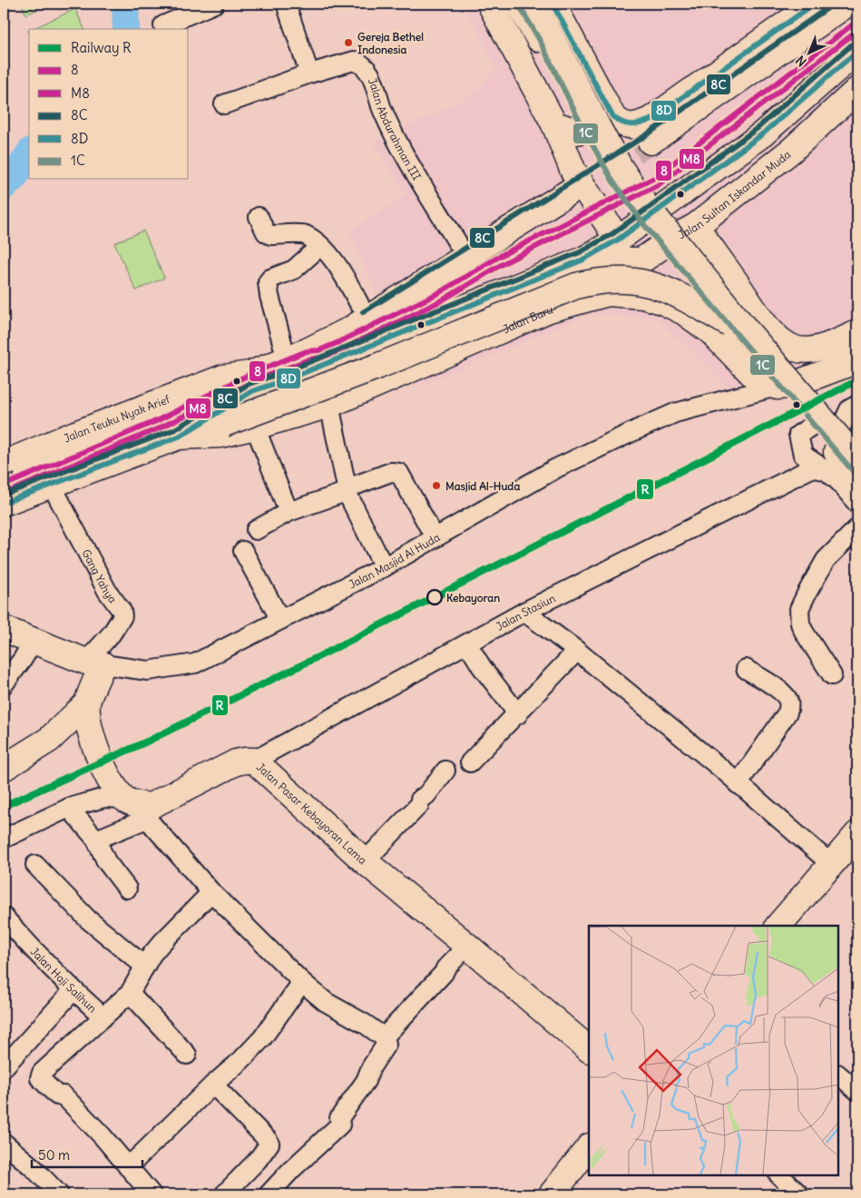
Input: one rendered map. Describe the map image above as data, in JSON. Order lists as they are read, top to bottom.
{
  "streets": {
    "main road": [
      "Jalan Sultan Iskandar Muda",
      "Jalan Baru",
      "Jalan Teuku Nyak Arief",
      "Jalan Masjid Al Huda",
      "Jalan Pasar Kebayoran Lama"
    ],
    "street": [
      "Jalan Abdurahman III",
      "Gang Yahya",
      "Jalan Stasiun",
      "Jalan Haji Salihun"
    ]
  },
  "crossings": [
    ["Jalan Sultan Iskandar Muda", "Jalan Baru"],
    ["Jalan Baru", "Jalan Teuku Nyak Arief"],
    ["Jalan Baru", "Jalan Masjid Al Huda"],
    ["Jalan Teuku Nyak Arief", "Gang Yahya"],
    ["Jalan Masjid Al Huda", "Gang Yahya"],
    ["Jalan Stasiun", "Jalan Pasar Kebayoran Lama"]
  ],
  "places": ["Gereja Bethel Indonesia", "Masjid Al-Huda", "Kebayoran"],
  "lines": [
    "transit line 8C",
    "transit line 8D",
    "transit line 1C",
    "transit line 8",
    "transit line M8",
    "rail line R"
  ],
  "legend": [
    "Railway R",
    "8",
    "M8",
    "8C",
    "8D",
    "1C"
  ],
  "scale_bar": "50 m",
  "north": "bottom left"
}
